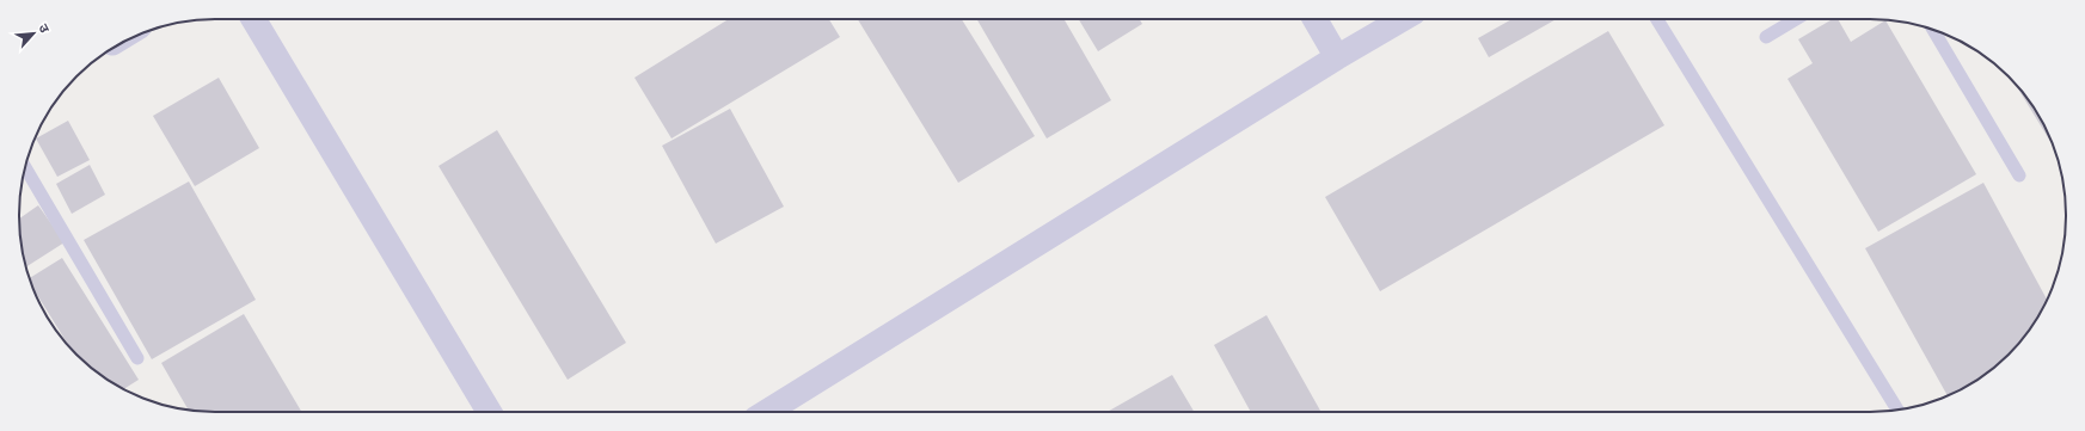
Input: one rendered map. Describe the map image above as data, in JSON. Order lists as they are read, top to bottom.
{
  "north": "top right"
}
